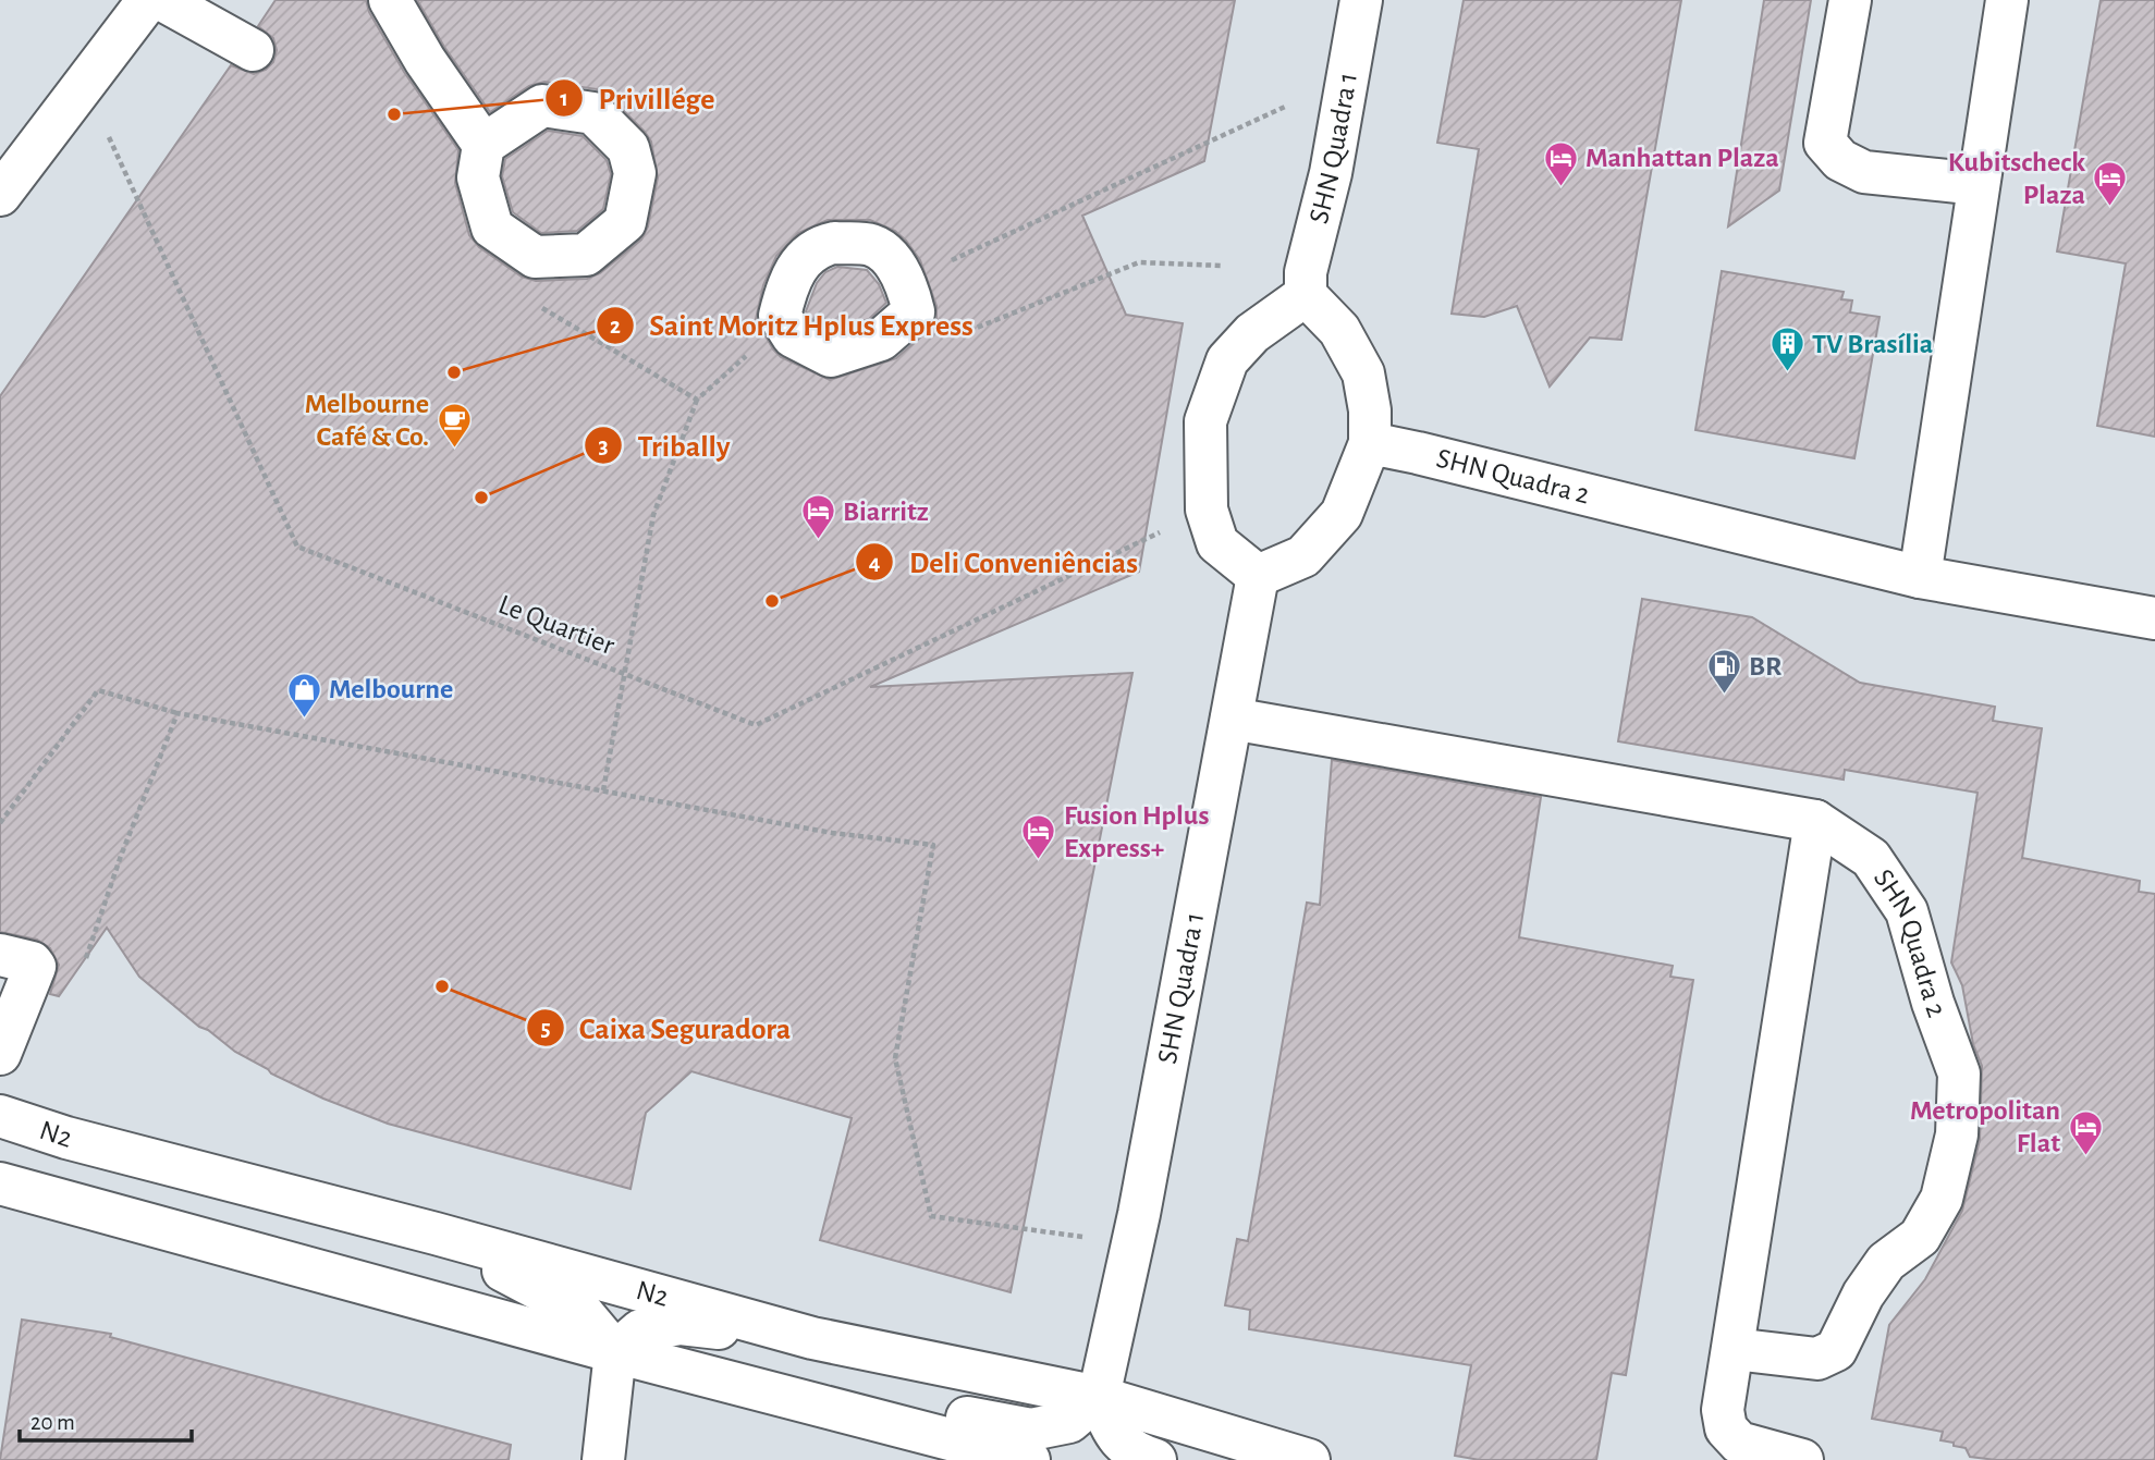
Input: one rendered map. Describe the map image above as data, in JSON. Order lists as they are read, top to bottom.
{
  "streets": {
    "street": ["SHN Quadra 1", "SHN Quadra 2", "N2"],
    "path": ["Le Quartier"]
  },
  "crossings": [
    ["SHN Quadra 1", "SHN Quadra 2"],
    ["SHN Quadra 1", "Le Quartier"],
    ["SHN Quadra 1", "N2"],
    ["SHN Quadra 2", "Le Quartier"]
  ],
  "places": {
    "other": [
      "Privillége",
      "Saint Moritz Hplus Express",
      "Tribally",
      "Deli Conveniências",
      "Caixa Seguradora"
    ],
    "hotel": [
      "Manhattan Plaza",
      "Kubitscheck Plaza",
      "Biarritz",
      "Fusion Hplus Express+",
      "Metropolitan Flat"
    ],
    "building": ["TV Brasília"],
    "cafe": ["Melbourne Café & Co."],
    "fuel station": ["BR"],
    "shop": ["Melbourne"]
  },
  "scale_bar": "20 m"
}
